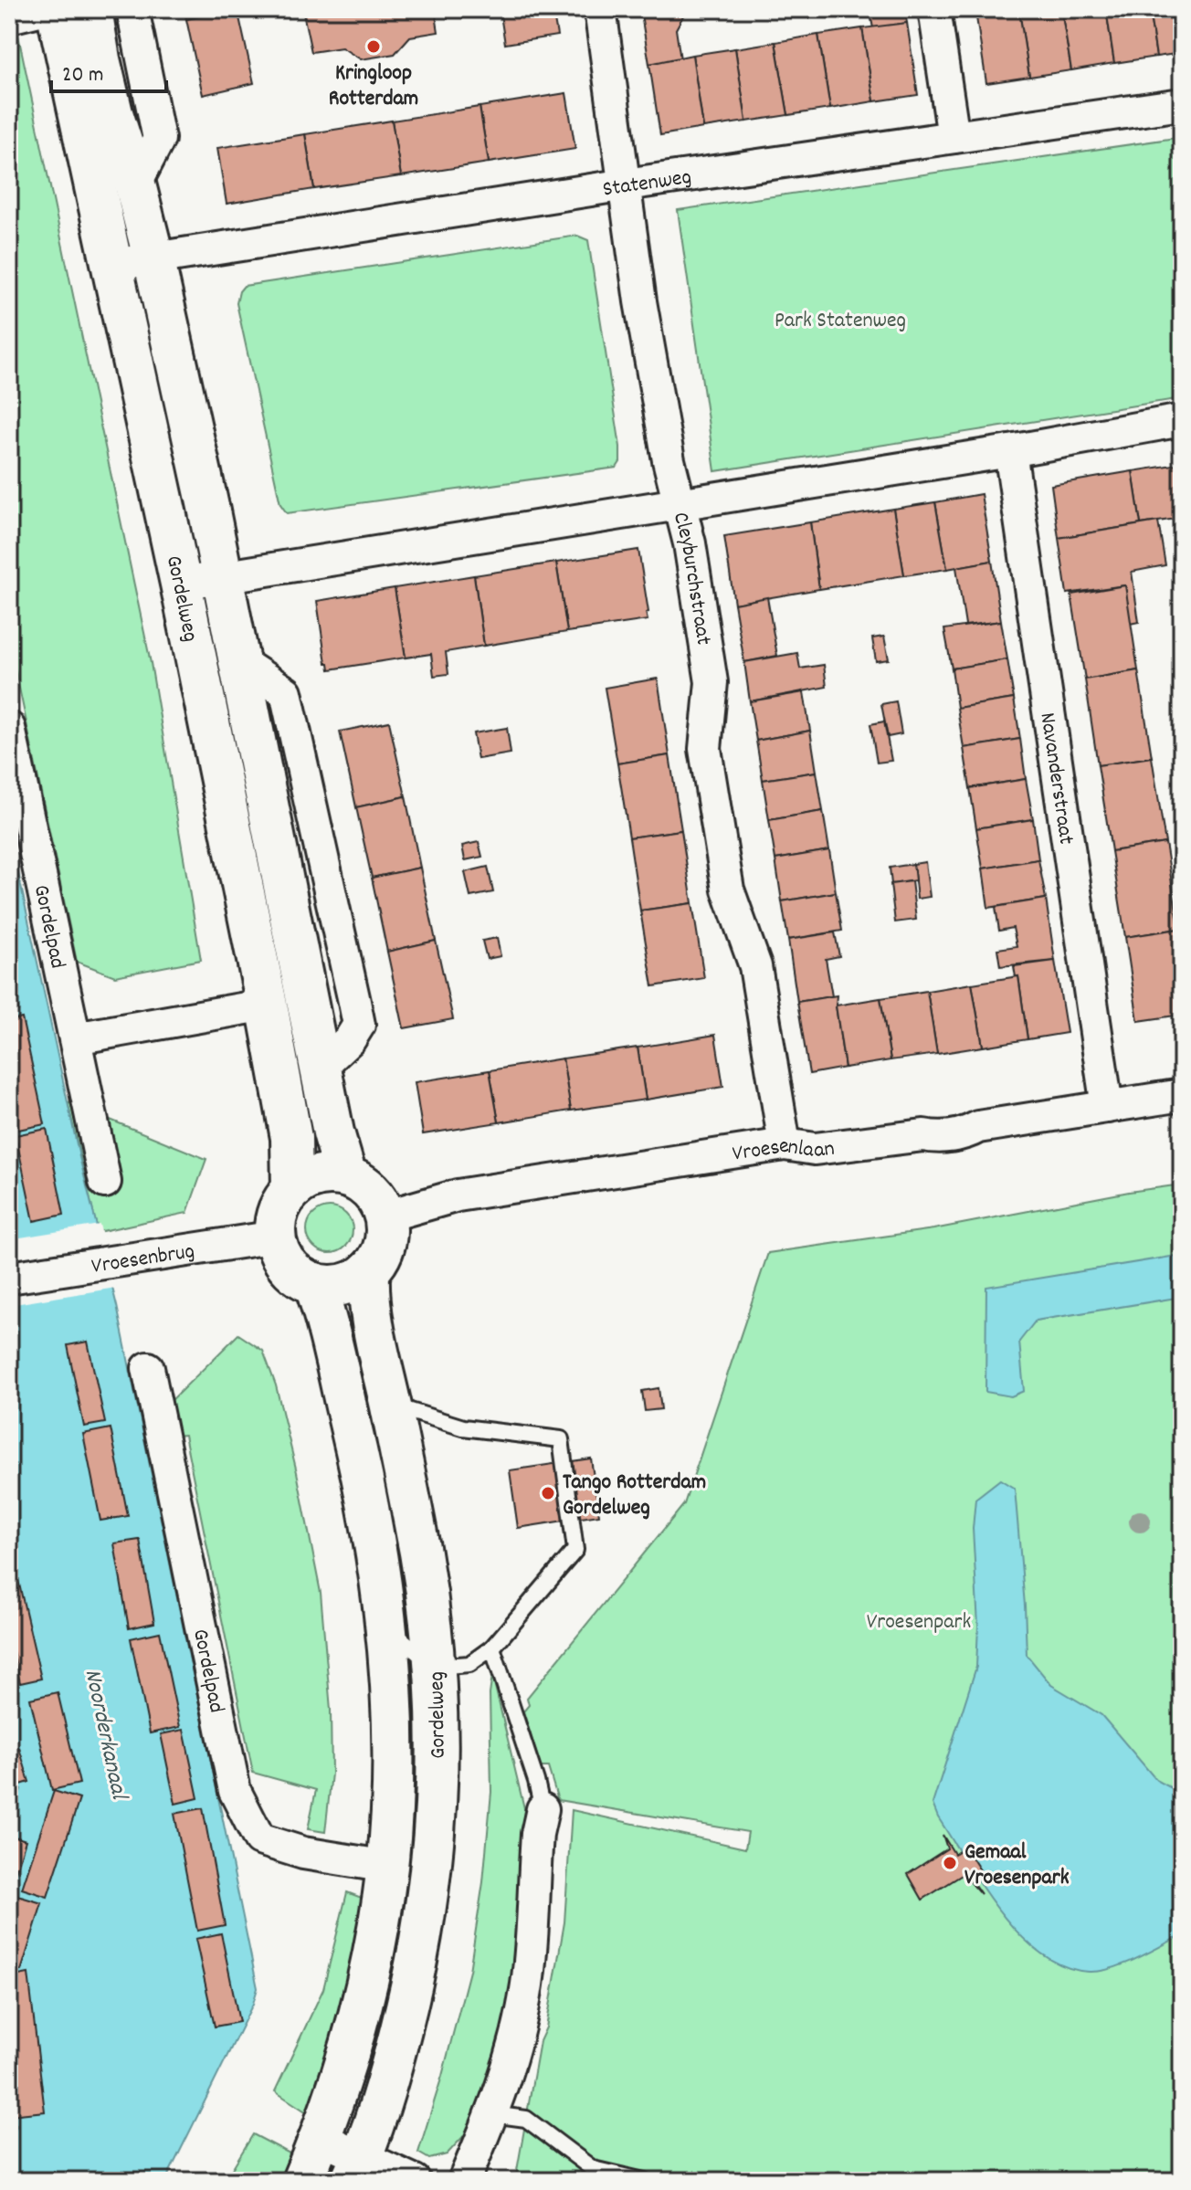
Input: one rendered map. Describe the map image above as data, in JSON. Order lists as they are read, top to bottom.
{
  "streets": {
    "main road": ["Gordelweg"],
    "street": [
      "Statenweg",
      "Cleyburchstraat",
      "Navanderstraat",
      "Gordelpad",
      "Vroesenlaan",
      "Vroesenbrug"
    ]
  },
  "crossings": [
    ["Statenweg", "Cleyburchstraat"],
    ["Statenweg", "Gordelweg"],
    ["Cleyburchstraat", "Vroesenlaan"],
    ["Gordelweg", "Gordelpad"],
    ["Gordelweg", "Vroesenlaan"],
    ["Gordelweg", "Vroesenbrug"],
    ["Navanderstraat", "Vroesenlaan"],
    ["Vroesenlaan", "Vroesenbrug"]
  ],
  "water": ["Noorderkanaal"],
  "parks": ["Park Statenweg", "Vroesenpark"],
  "places": ["Kringloop Rotterdam", "Tango Rotterdam Gordelweg", "Gemaal Vroesenpark"],
  "scale_bar": "20 m"
}
